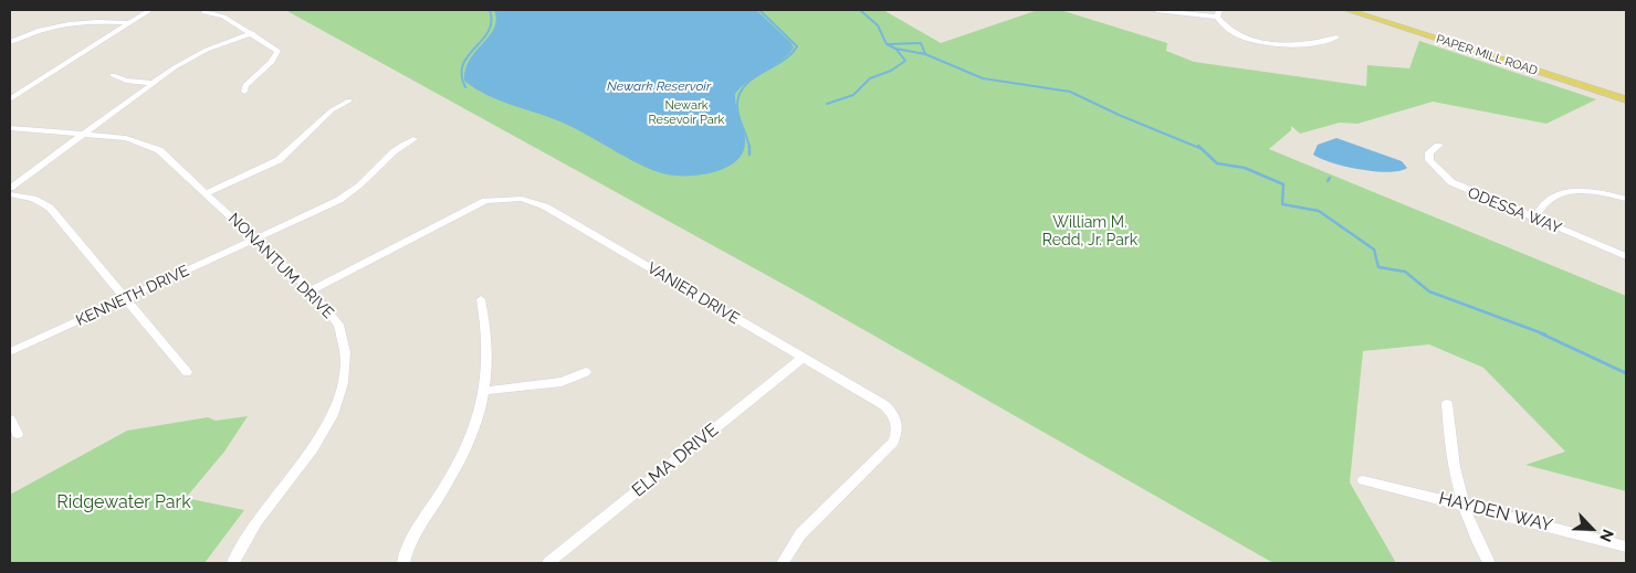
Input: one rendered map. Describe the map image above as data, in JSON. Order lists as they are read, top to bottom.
{
  "streets": {
    "main road": ["PAPER MILL ROAD"],
    "street": [
      "ODESSA WAY",
      "NONANTUM DRIVE",
      "VANIER DRIVE",
      "KENNETH DRIVE",
      "ELMA DRIVE",
      "HAYDEN WAY"
    ]
  },
  "crossings": [
    ["NONANTUM DRIVE", "VANIER DRIVE"],
    ["NONANTUM DRIVE", "KENNETH DRIVE"],
    ["VANIER DRIVE", "ELMA DRIVE"]
  ],
  "water": ["Newark Reservoir"],
  "parks": ["Newark Resevoir Park", "William M. Redd, Jr. Park", "Ridgewater Park"],
  "north": "bottom right"
}
